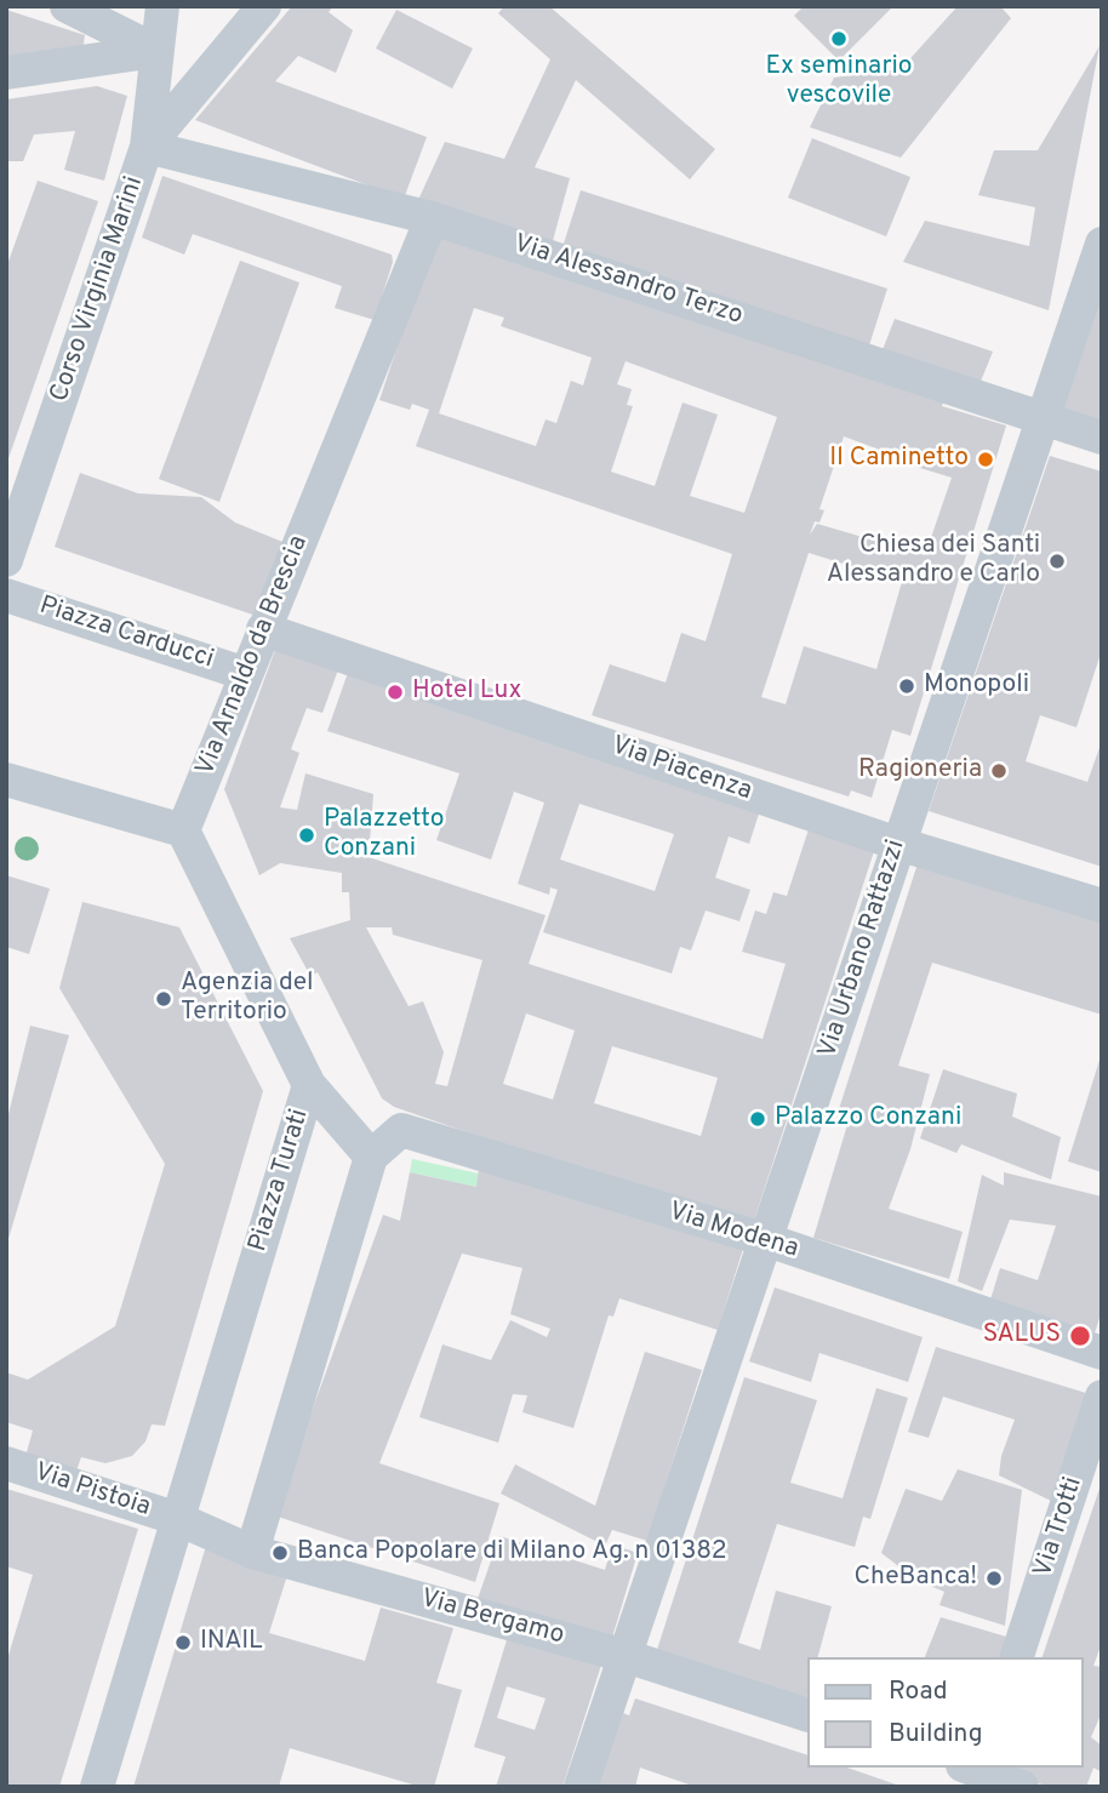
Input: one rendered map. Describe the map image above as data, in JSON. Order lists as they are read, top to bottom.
{
  "streets": {
    "street": [
      "Via Alessandro Terzo",
      "Corso Virginia Marini",
      "Piazza Carducci",
      "Via Arnaldo da Brescia",
      "Via Piacenza",
      "Via Urbano Rattazzi",
      "Piazza Turati",
      "Via Modena",
      "Via Pistoia",
      "Via Trotti",
      "Via Bergamo"
    ]
  },
  "crossings": [
    ["Via Alessandro Terzo", "Corso Virginia Marini"],
    ["Via Alessandro Terzo", "Via Arnaldo da Brescia"],
    ["Via Alessandro Terzo", "Via Urbano Rattazzi"],
    ["Piazza Carducci", "Via Arnaldo da Brescia"],
    ["Via Arnaldo da Brescia", "Via Piacenza"],
    ["Via Piacenza", "Via Urbano Rattazzi"],
    ["Via Urbano Rattazzi", "Via Modena"],
    ["Via Urbano Rattazzi", "Via Bergamo"],
    ["Piazza Turati", "Via Modena"],
    ["Piazza Turati", "Via Pistoia"],
    ["Piazza Turati", "Via Bergamo"],
    ["Via Pistoia", "Via Bergamo"]
  ],
  "places": [
    "Ex seminario vescovile",
    "Il Caminetto",
    "Chiesa dei Santi Alessandro e Carlo",
    "Monopoli",
    "Hotel Lux",
    "Ragioneria",
    "Palazzetto Conzani",
    "Agenzia del Territorio",
    "Palazzo Conzani",
    "SALUS",
    "Banca Popolare di Milano Ag. n 01382",
    "CheBanca!",
    "INAIL"
  ],
  "legend": ["Road", "Building"]
}
